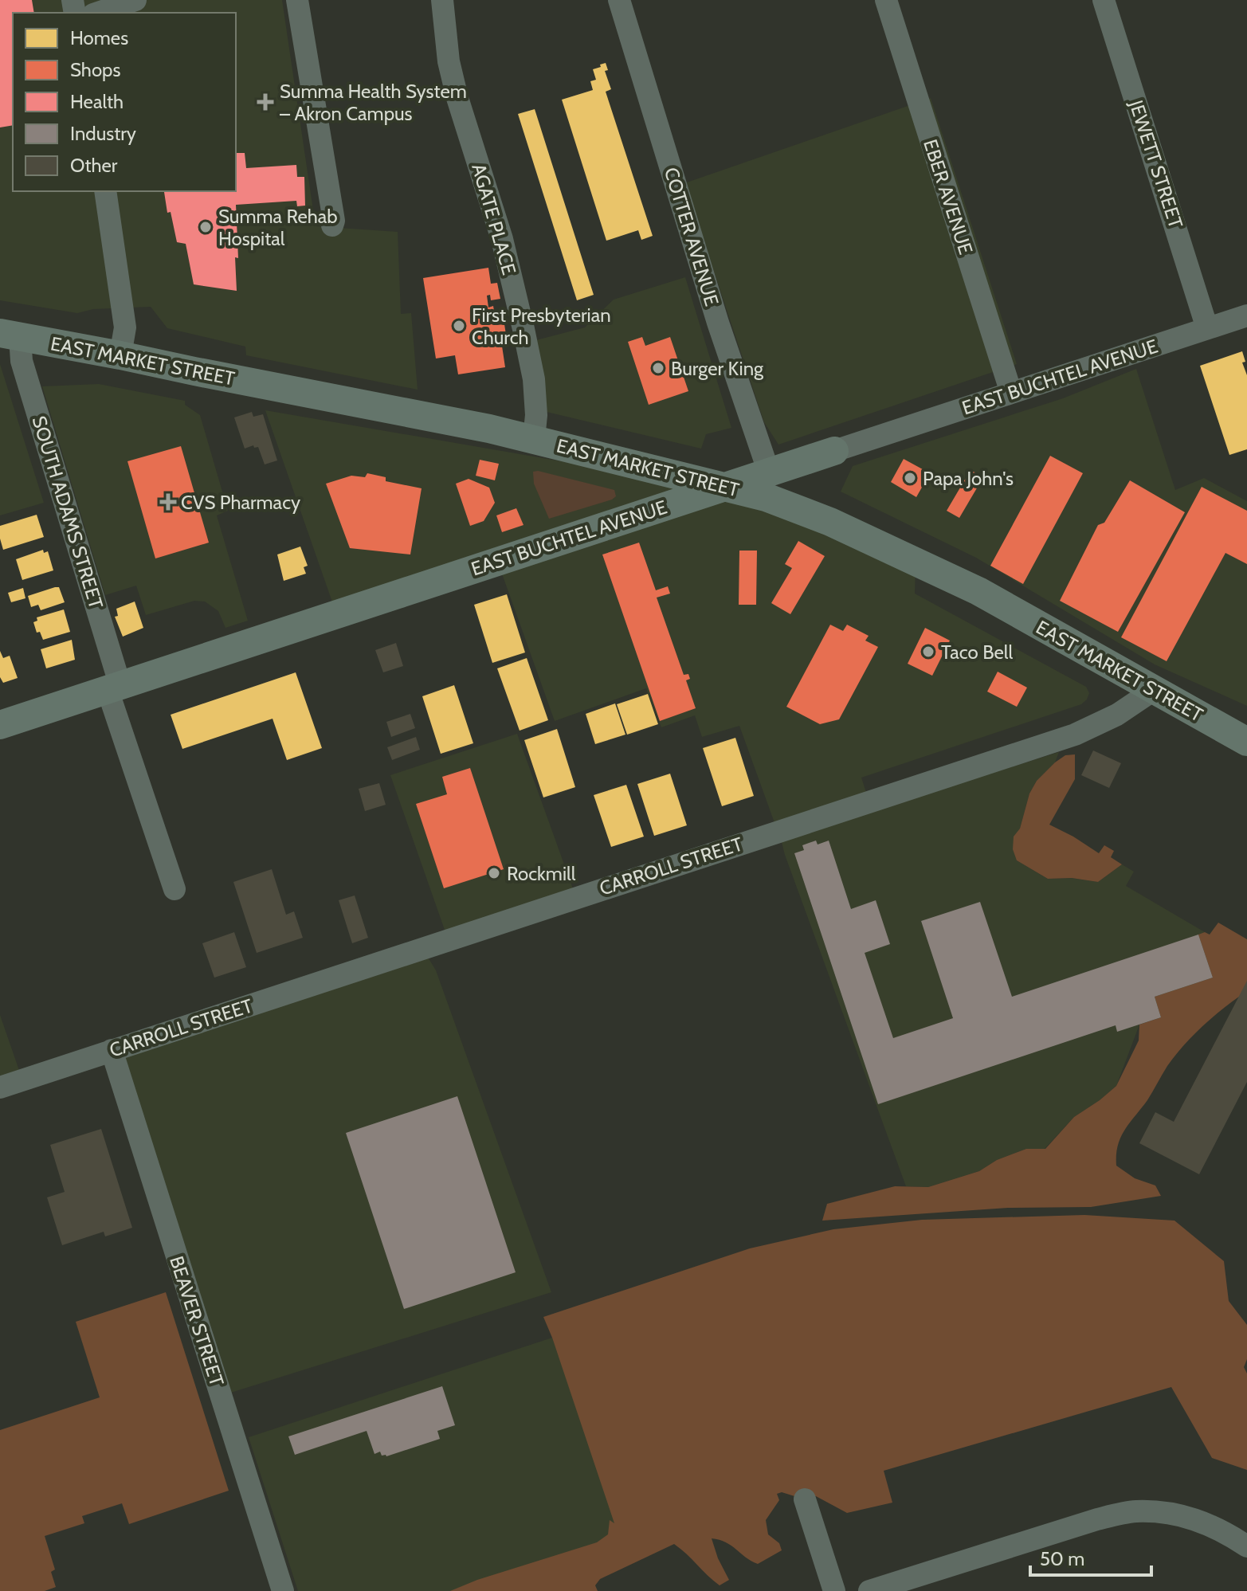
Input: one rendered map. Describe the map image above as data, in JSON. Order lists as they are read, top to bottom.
{
  "streets": {
    "main road": ["EAST MARKET STREET", "EAST BUCHTEL AVENUE"],
    "street": [
      "JEWETT STREET",
      "EBER AVENUE",
      "AGATE PLACE",
      "COTTER AVENUE",
      "SOUTH ADAMS STREET",
      "CARROLL STREET",
      "BEAVER STREET"
    ]
  },
  "crossings": [
    ["JEWETT STREET", "EAST BUCHTEL AVENUE"],
    ["EBER AVENUE", "EAST BUCHTEL AVENUE"],
    ["AGATE PLACE", "EAST MARKET STREET"],
    ["COTTER AVENUE", "EAST BUCHTEL AVENUE"],
    ["EAST MARKET STREET", "EAST BUCHTEL AVENUE"],
    ["EAST MARKET STREET", "SOUTH ADAMS STREET"],
    ["EAST MARKET STREET", "CARROLL STREET"],
    ["EAST BUCHTEL AVENUE", "SOUTH ADAMS STREET"],
    ["CARROLL STREET", "BEAVER STREET"]
  ],
  "places": {
    "health": ["Summa Health System – Akron Campus", "CVS Pharmacy"],
    "other": [
      "Summa Rehab Hospital",
      "First Presbyterian Church",
      "Burger King",
      "Papa John's",
      "Taco Bell",
      "Rockmill"
    ]
  },
  "legend": [
    "Homes",
    "Shops",
    "Health",
    "Industry",
    "Other"
  ],
  "scale_bar": "50 m"
}
